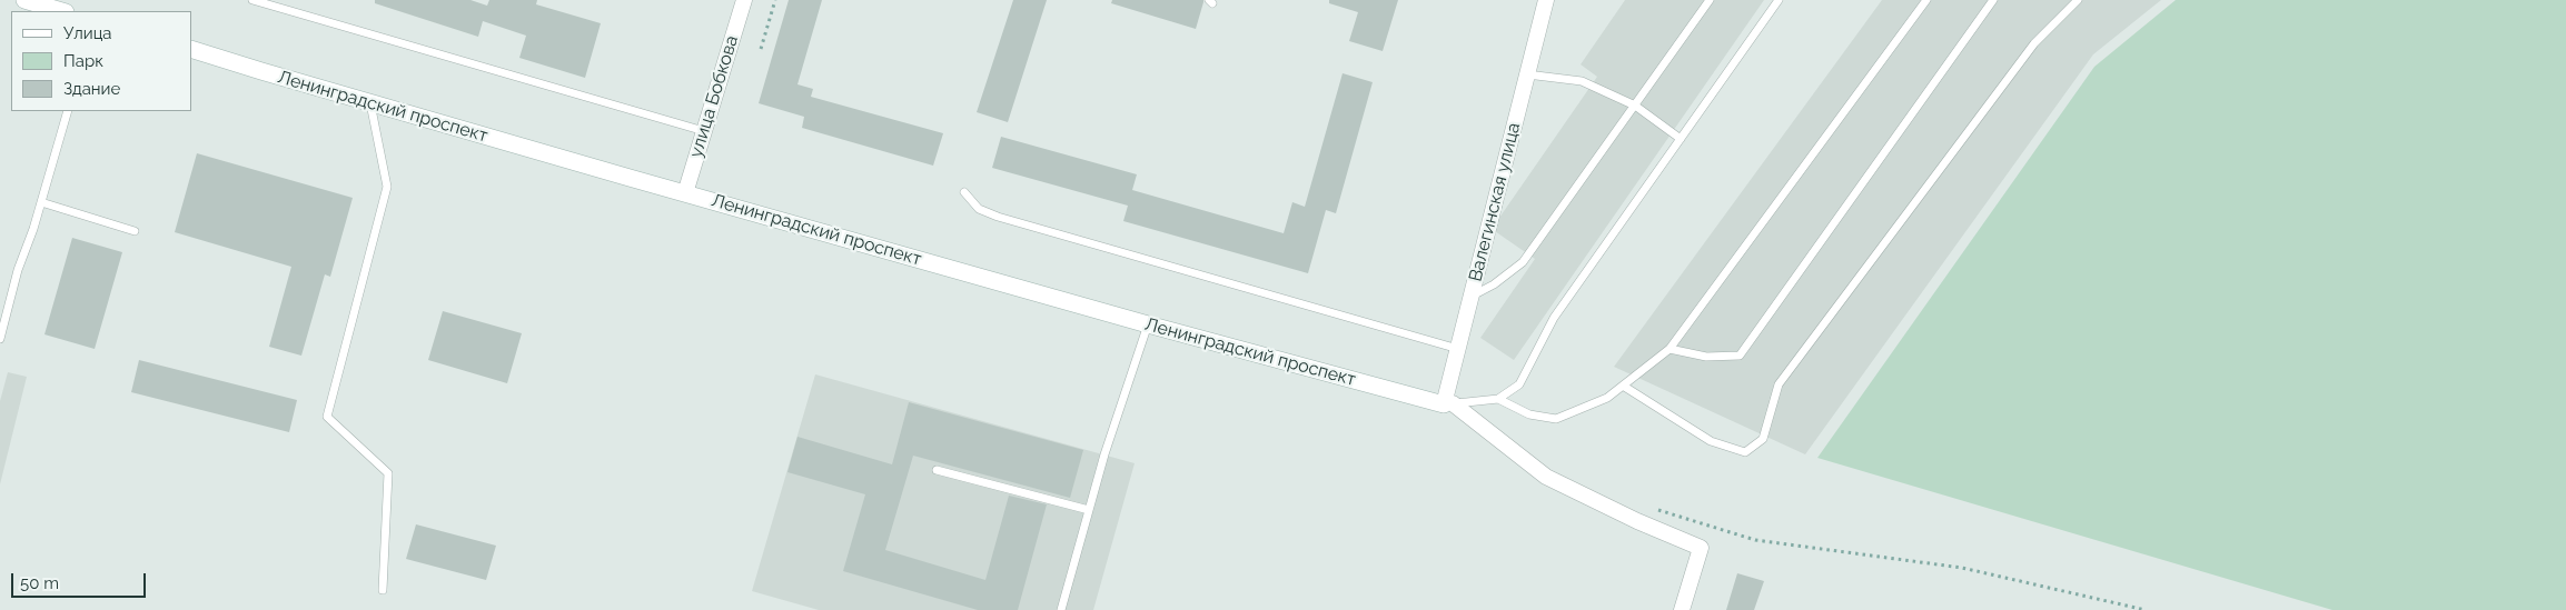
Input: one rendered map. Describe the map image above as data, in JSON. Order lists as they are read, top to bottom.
{
  "streets": {
    "street": ["улица Бобкова", "Ленинградский проспект", "Валегинская улица"]
  },
  "crossings": [
    ["улица Бобкова", "Ленинградский проспект"],
    ["Ленинградский проспект", "Валегинская улица"]
  ],
  "legend": ["Улица", "Парк", "Здание"],
  "scale_bar": "50 m"
}
